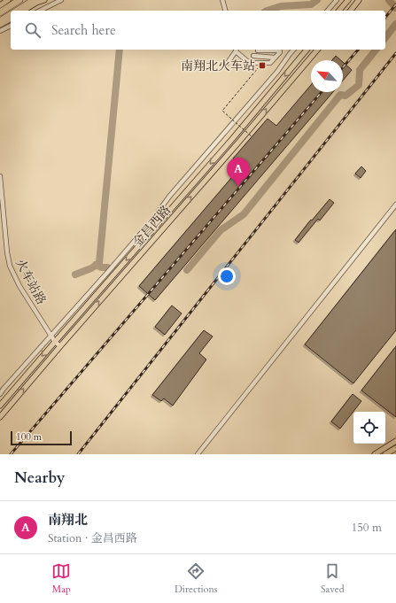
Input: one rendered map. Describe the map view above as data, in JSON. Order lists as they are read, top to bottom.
{
  "streets": {
    "main road": ["金昌西路"],
    "street": ["火车站路"]
  },
  "crossings": [
    ["金昌西路", "火车站路"]
  ],
  "places": {
    "transit": ["南翔北火车站"]
  },
  "scale_bar": "100 m",
  "north": "top left",
  "page": {
    "search": "Search here",
    "pins": "A",
    "scale": "100 m",
    "heading": "Nearby",
    "list": [
      {
        "mark": "A",
        "name": "南翔北",
        "note": "Station · 金昌西路",
        "value": "150 m"
      }
    ],
    "nav": ["Map", "Directions", "Saved"]
  }
}
